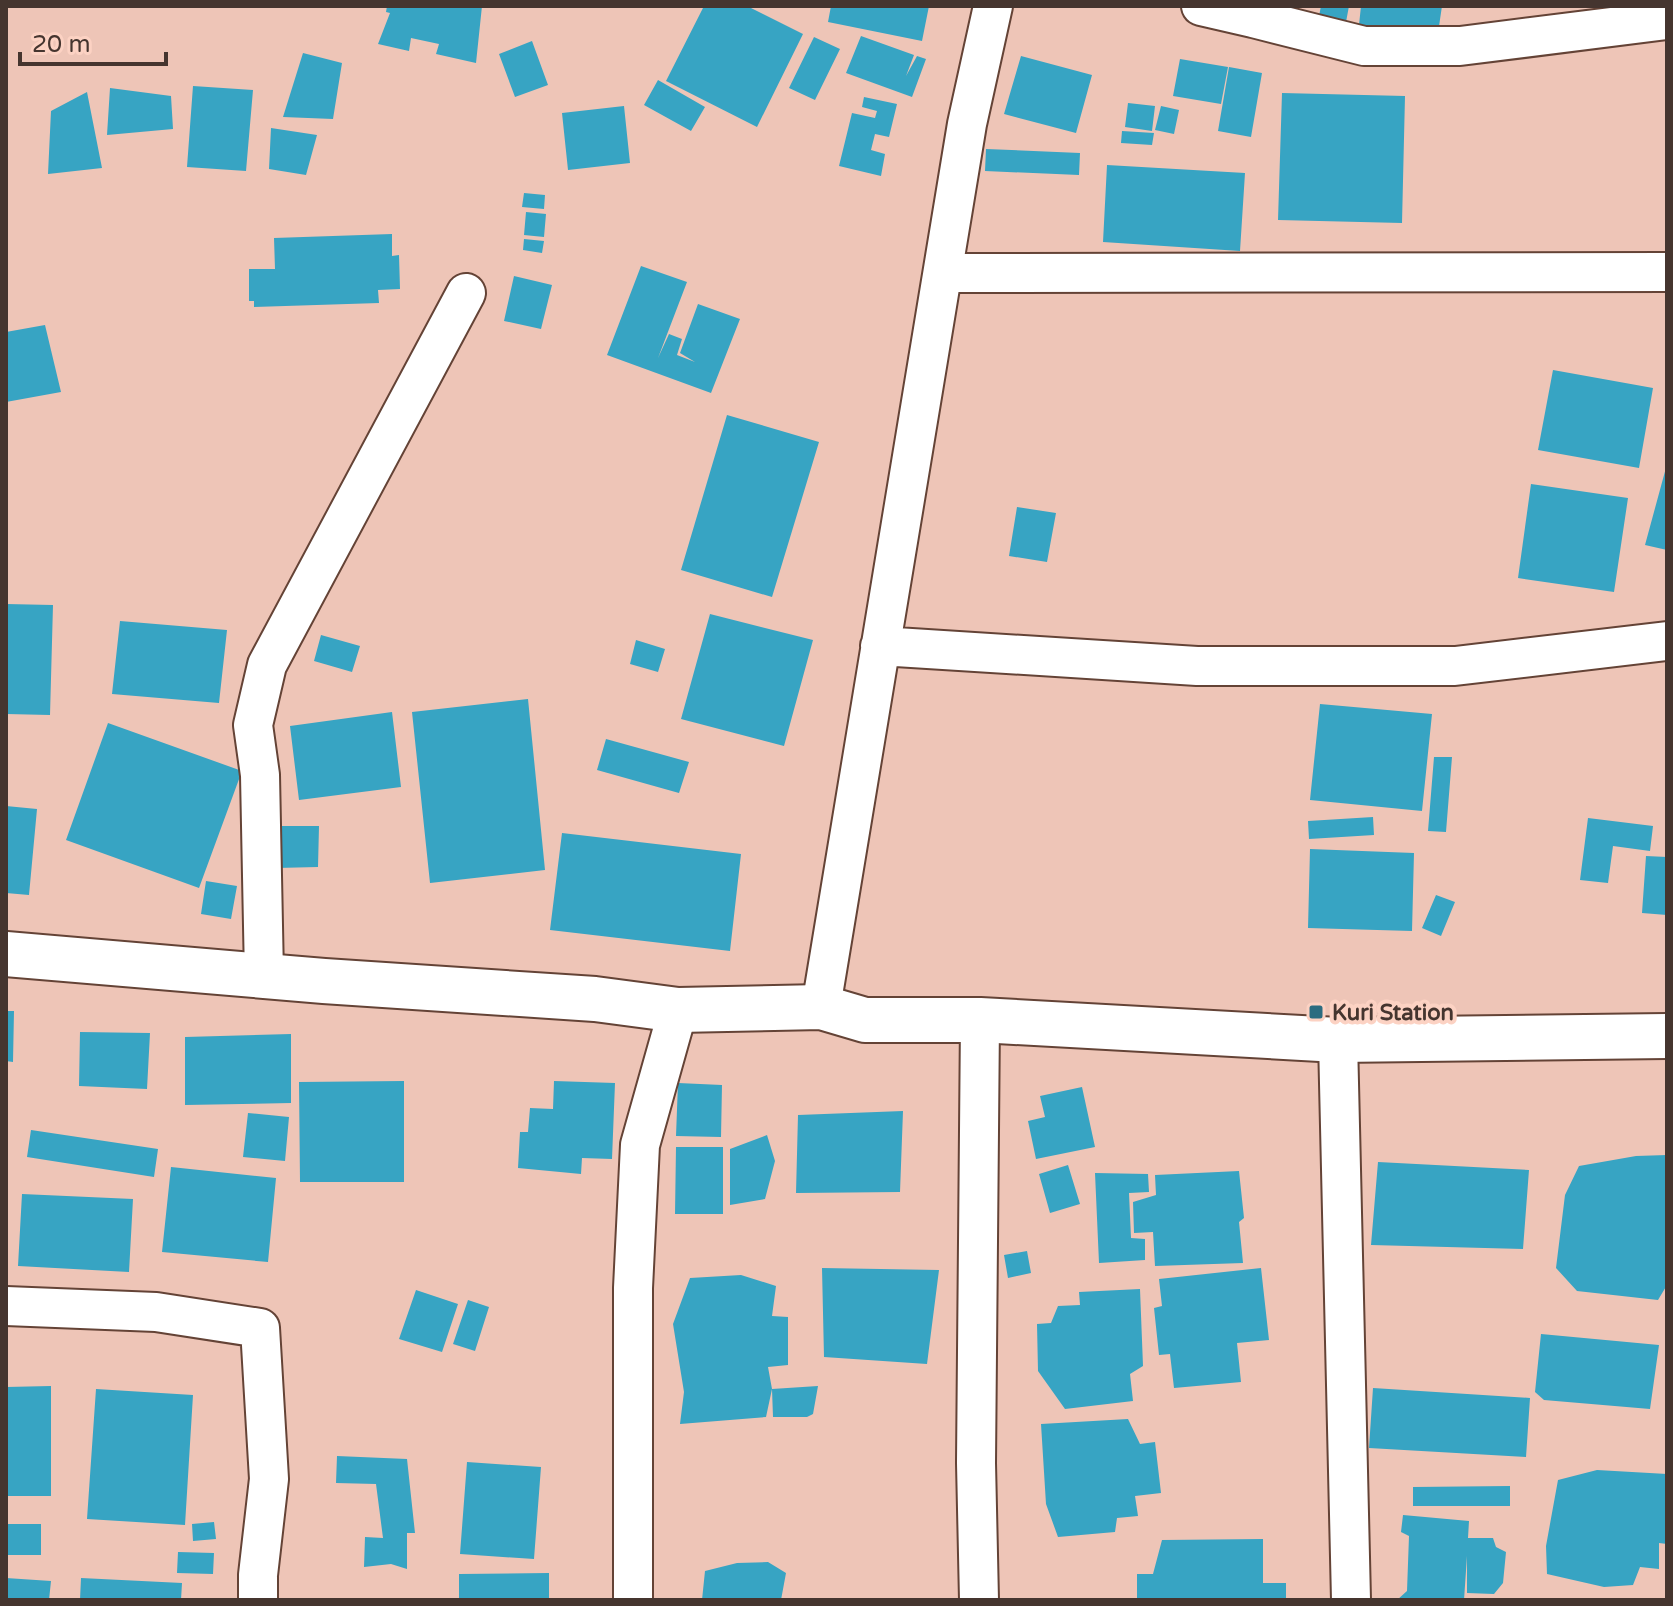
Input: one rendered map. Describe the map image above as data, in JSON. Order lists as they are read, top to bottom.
{
  "places": {
    "transit": ["Kuri Station"]
  },
  "scale_bar": "20 m"
}
